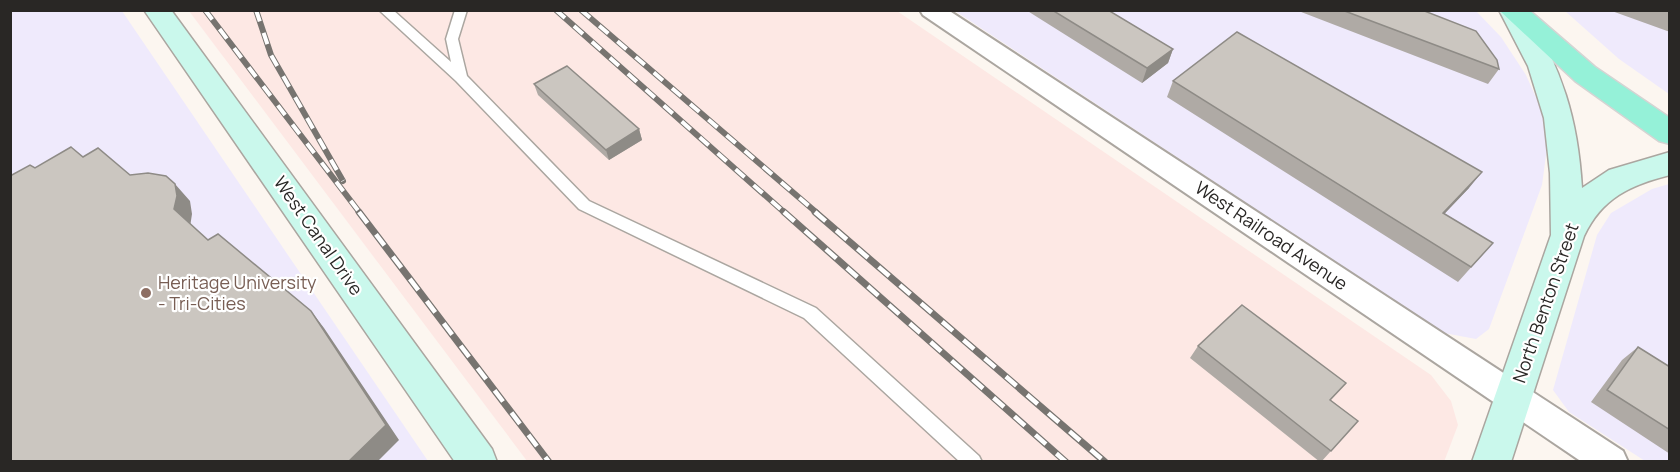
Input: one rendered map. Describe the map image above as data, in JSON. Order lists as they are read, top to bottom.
{
  "streets": {
    "street": ["West Canal Drive", "West Railroad Avenue", "North Benton Street"]
  },
  "crossings": [
    ["West Railroad Avenue", "North Benton Street"]
  ],
  "places": ["Heritage University - Tri-Cities"]
}
